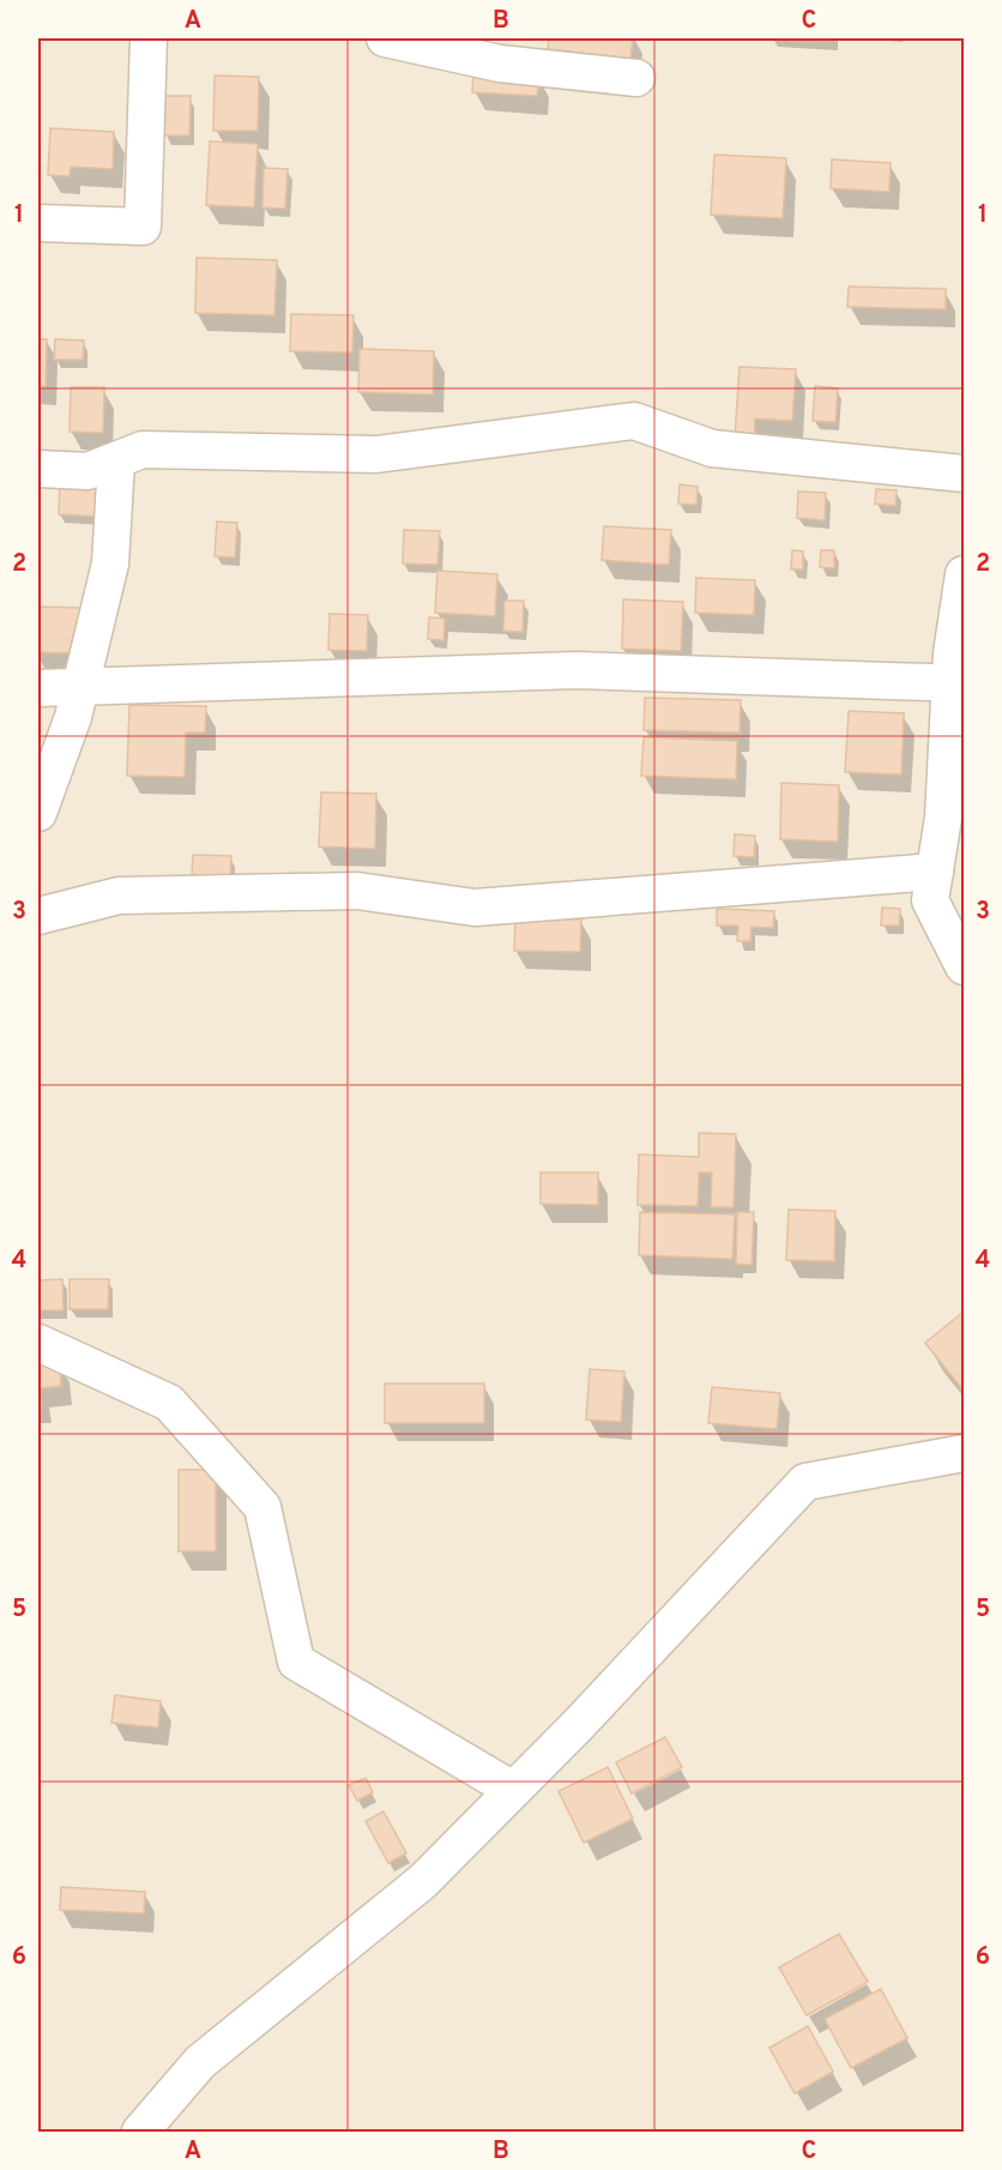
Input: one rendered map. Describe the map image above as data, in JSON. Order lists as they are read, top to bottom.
{
  "grid": {
    "columns": ["A", "B", "C"],
    "rows": [
      "1",
      "2",
      "3",
      "4",
      "5",
      "6"
    ]
  }
}
